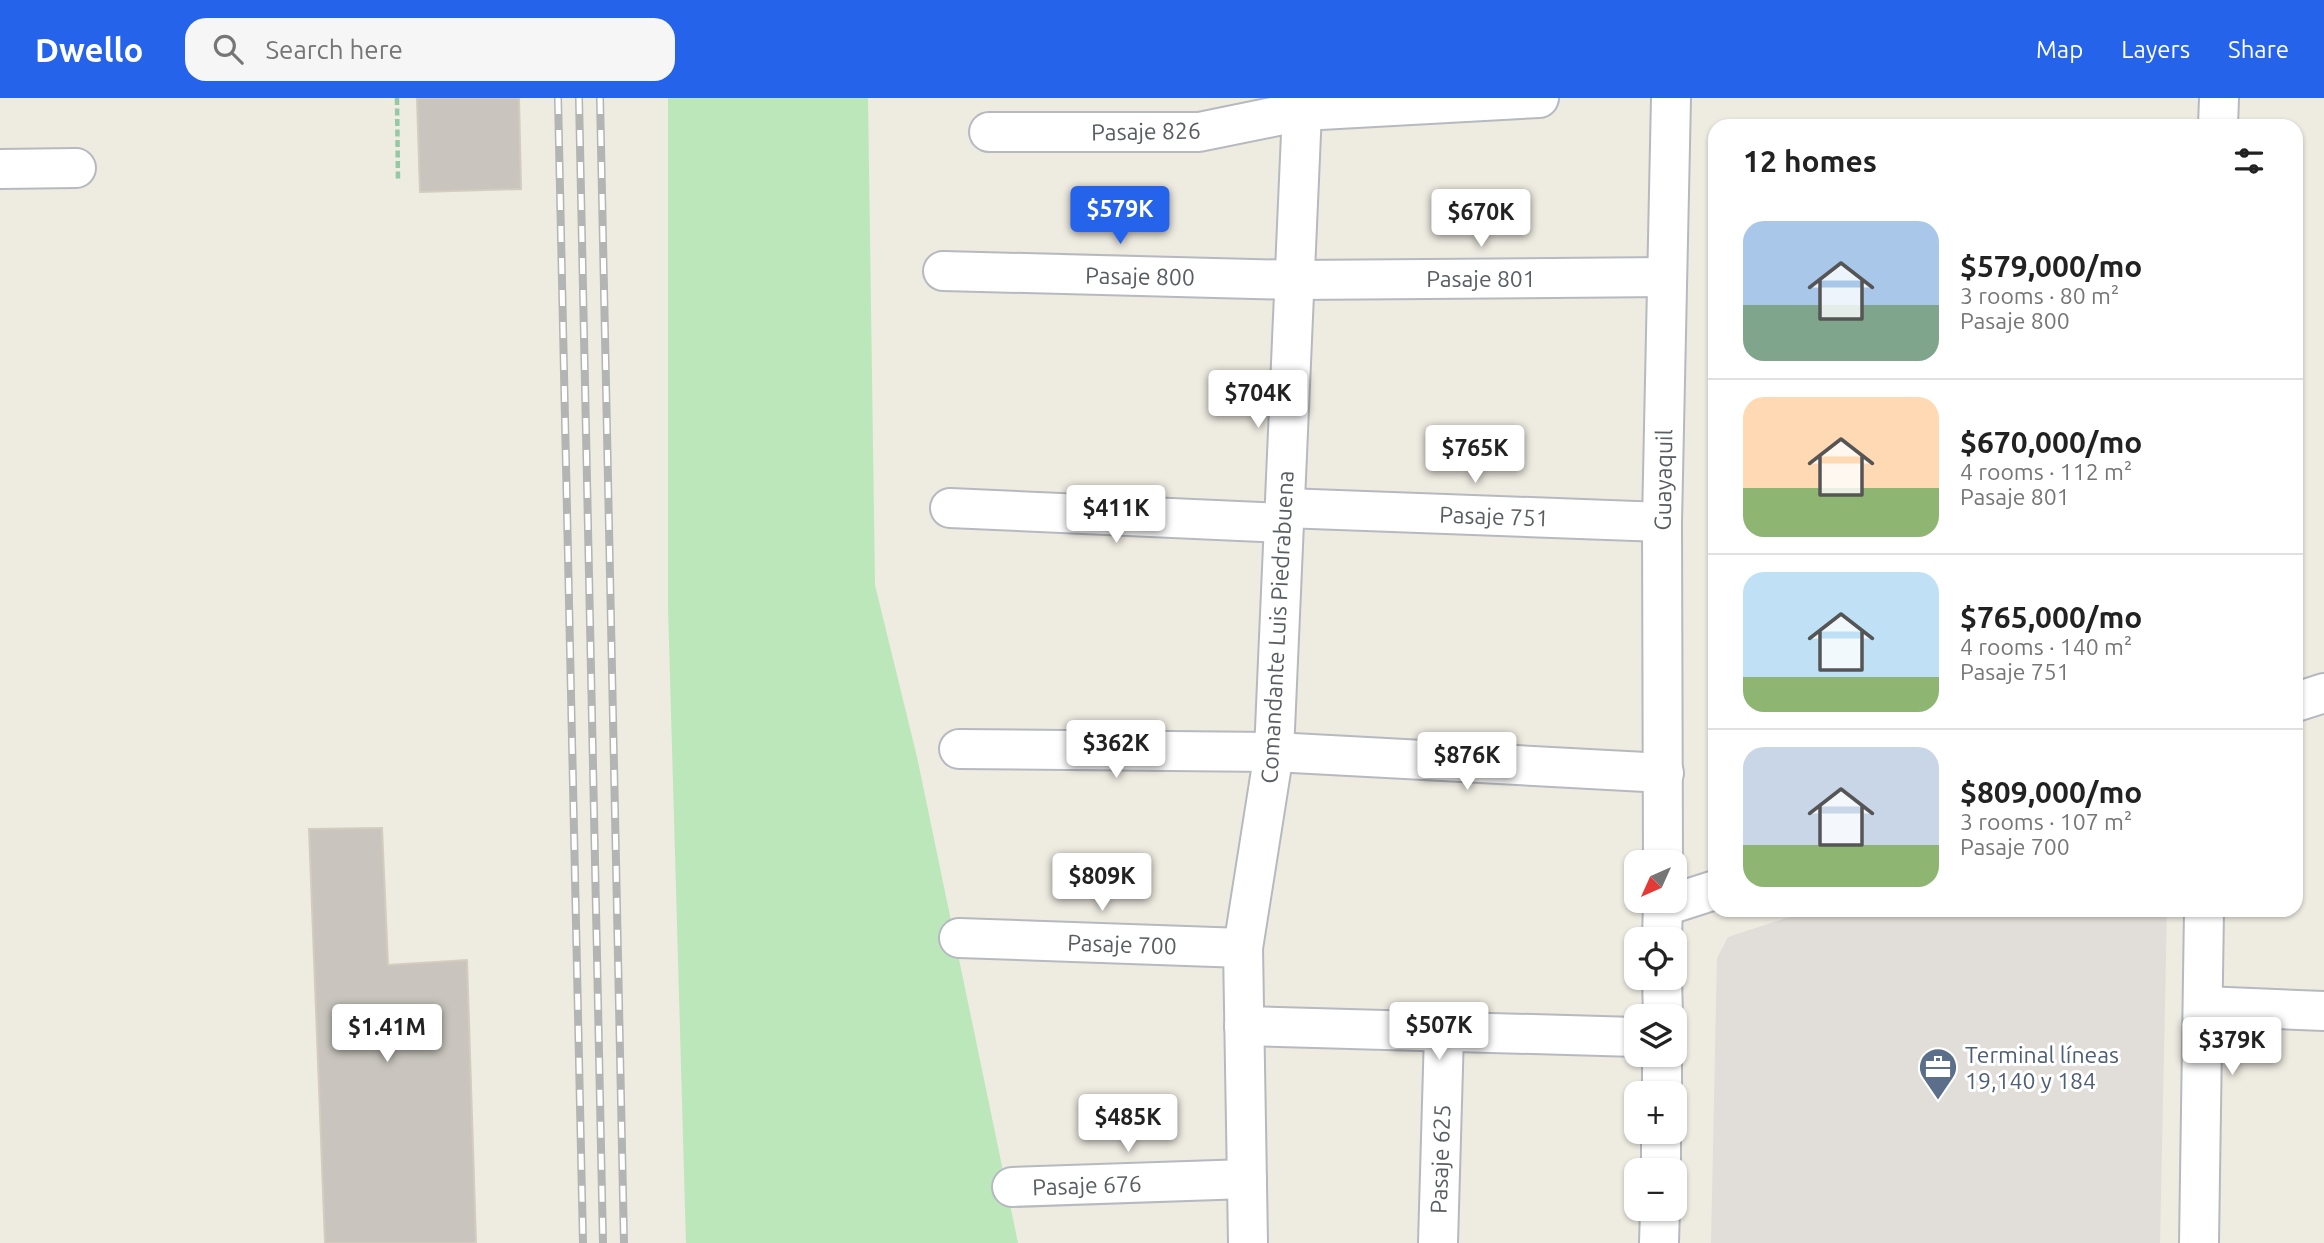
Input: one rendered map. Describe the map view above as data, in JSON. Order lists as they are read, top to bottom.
{
  "streets": {
    "street": [
      "Pasaje 826",
      "Pasaje 800",
      "Pasaje 801",
      "Guayaquil",
      "Pasaje 751",
      "Comandante Luis Piedrabuena",
      "Pasaje 700",
      "Pasaje 625",
      "Pasaje 676"
    ]
  },
  "crossings": [
    ["Pasaje 826", "Comandante Luis Piedrabuena"],
    ["Pasaje 800", "Pasaje 801"],
    ["Pasaje 800", "Comandante Luis Piedrabuena"],
    ["Pasaje 801", "Guayaquil"],
    ["Pasaje 801", "Comandante Luis Piedrabuena"],
    ["Guayaquil", "Pasaje 751"],
    ["Pasaje 751", "Comandante Luis Piedrabuena"],
    ["Comandante Luis Piedrabuena", "Pasaje 700"],
    ["Comandante Luis Piedrabuena", "Pasaje 676"]
  ],
  "places": {
    "office": ["Terminal líneas 19,140 y 184"]
  },
  "north": "bottom left",
  "page": {
    "header": "Dwello",
    "search": "Search here",
    "nav": ["Map", "Layers", "Share"],
    "heading": "12 homes",
    "price": [
      "$579K",
      "$670K",
      "$704K",
      "$765K",
      "$411K",
      "$362K",
      "$876K",
      "$809K",
      "$507K",
      "$1.41M",
      "$379K",
      "$485K"
    ],
    "list": [
      {
        "name": "$579,000/mo",
        "note": "3 rooms · 80 m² · Pasaje 800"
      },
      {
        "name": "$670,000/mo",
        "note": "4 rooms · 112 m² · Pasaje 801"
      },
      {
        "name": "$765,000/mo",
        "note": "4 rooms · 140 m² · Pasaje 751"
      },
      {
        "name": "$809,000/mo",
        "note": "3 rooms · 107 m² · Pasaje 700"
      }
    ],
    "map_buttons": ["+", "−"]
  }
}
